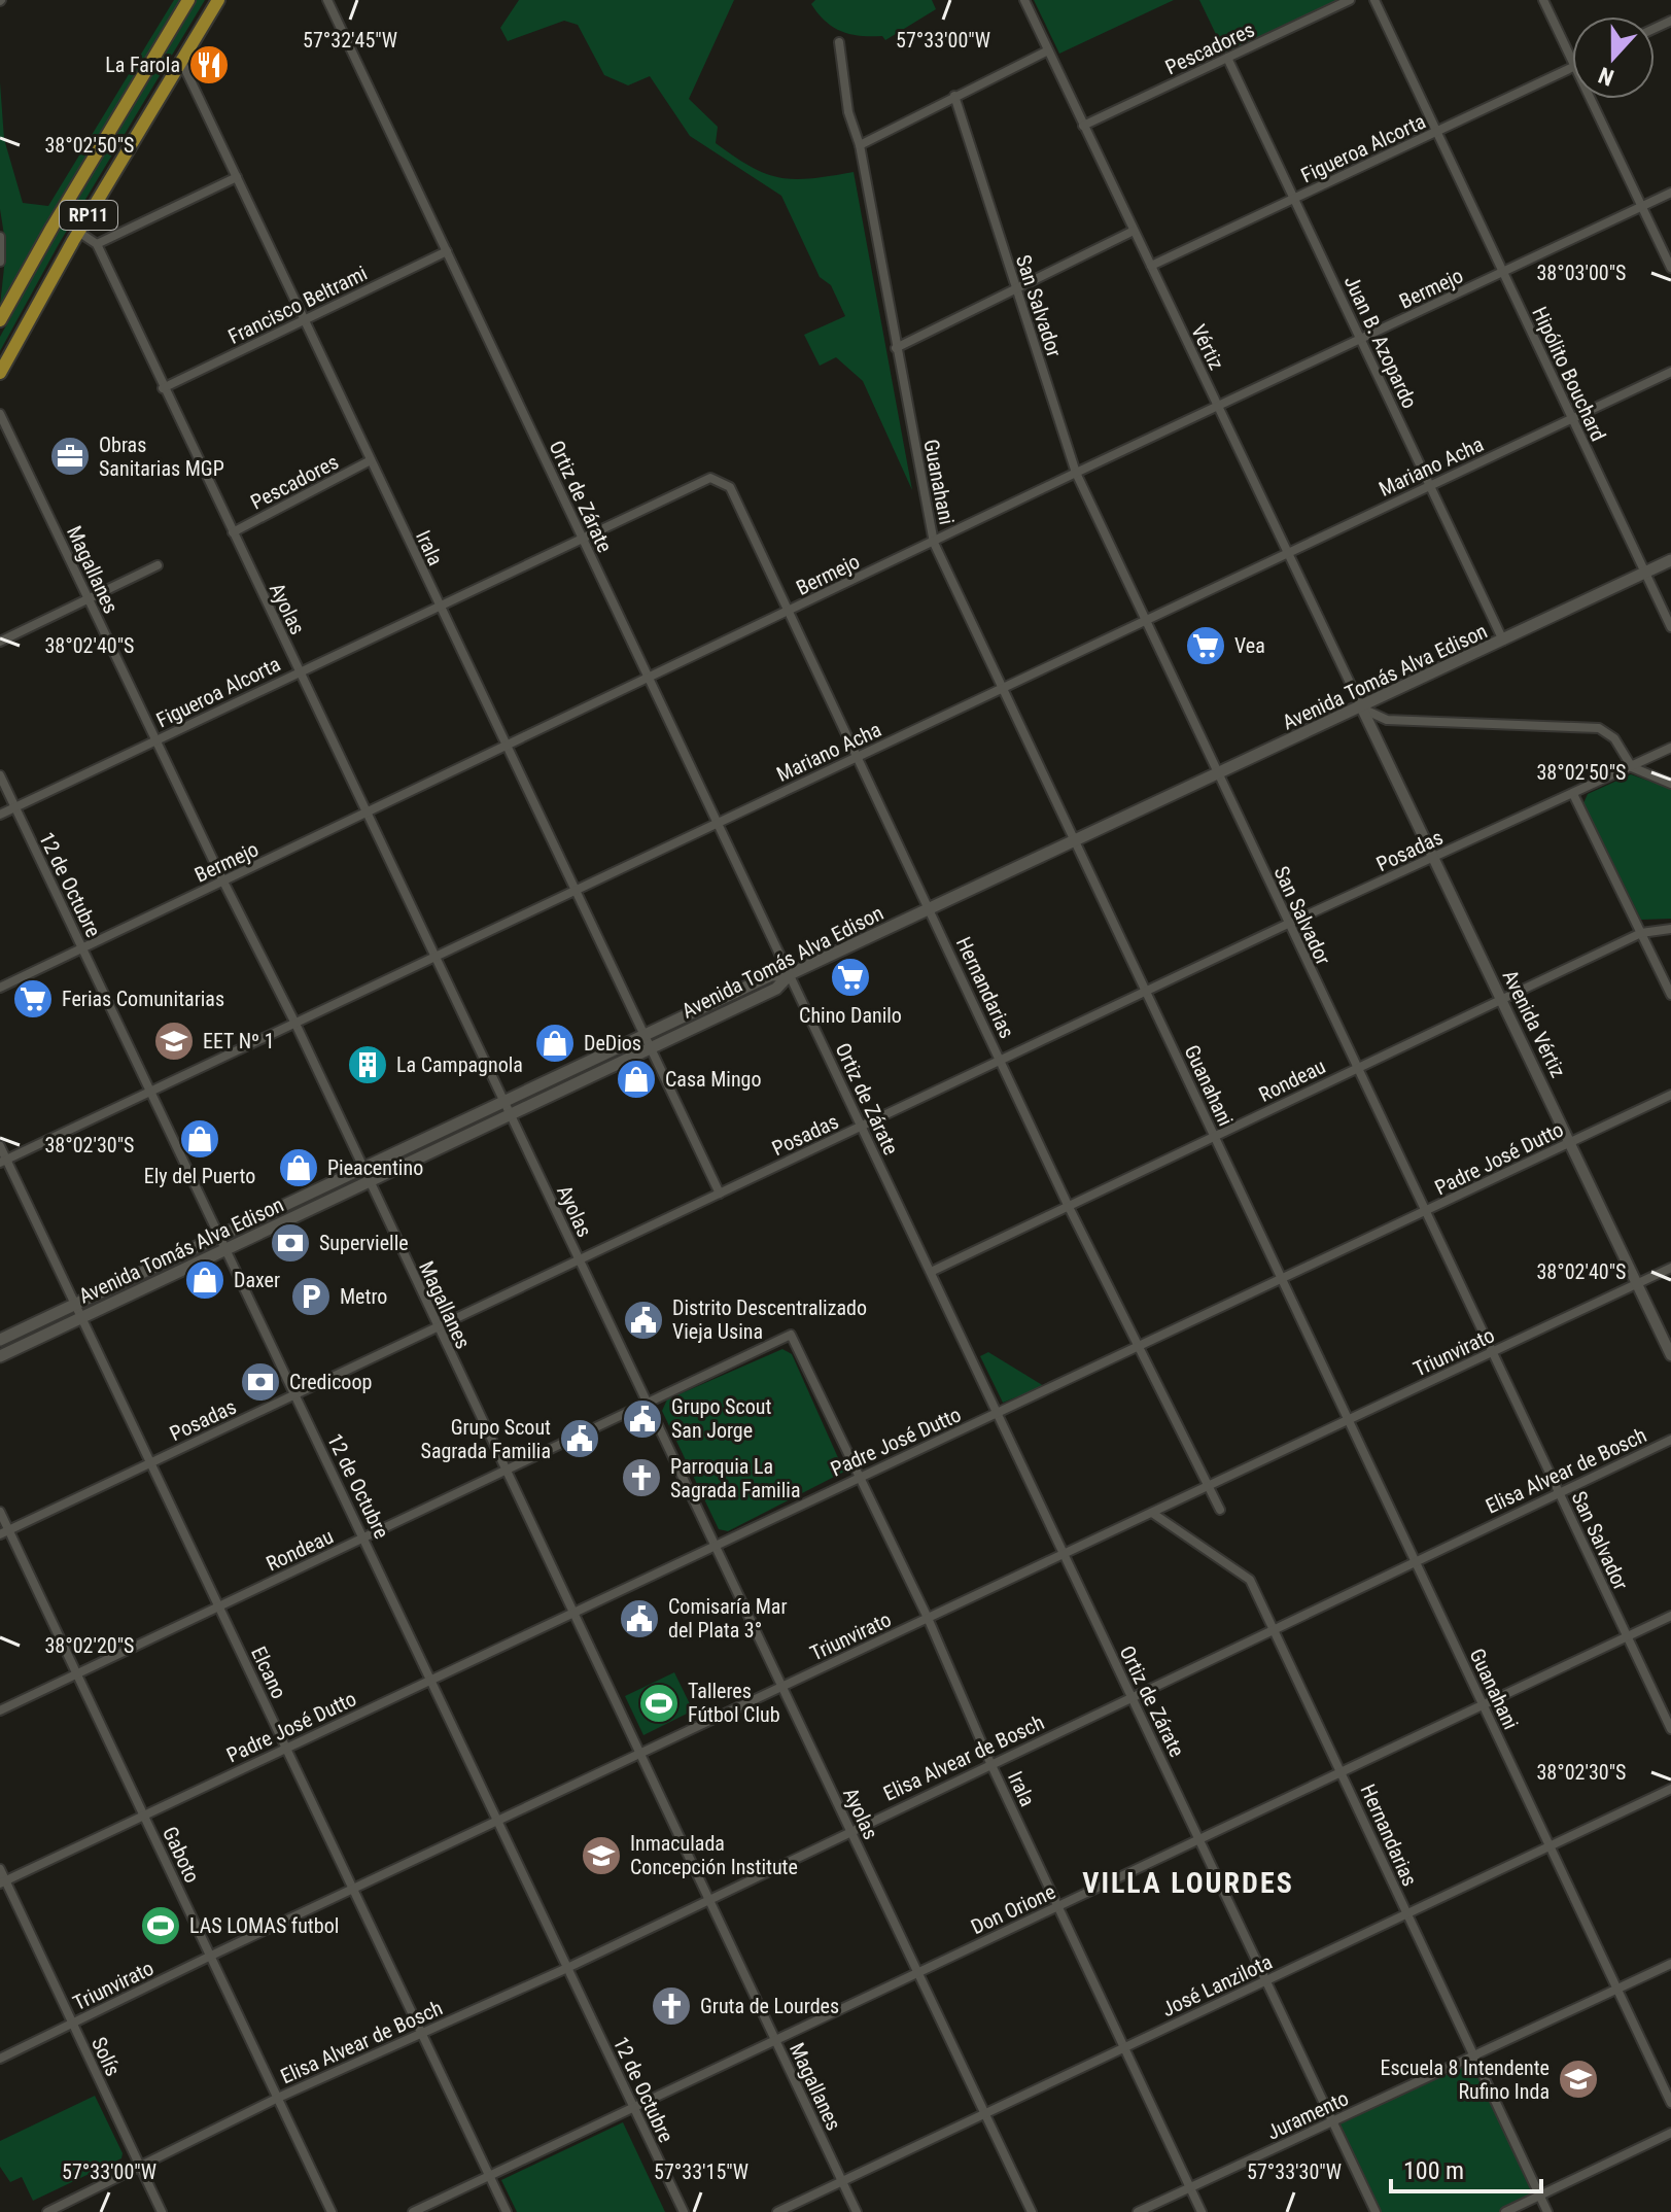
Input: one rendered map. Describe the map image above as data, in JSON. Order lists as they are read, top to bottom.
{
  "streets": {
    "main road": ["RP11", "Avenida Tomás Alva Edison"],
    "street": [
      "Pescadores",
      "Figueroa Alcorta",
      "Bermejo",
      "Francisco Beltrami",
      "San Salvador",
      "Juan B. Azopardo",
      "Vértiz",
      "Hipólito Bouchard",
      "Mariano Acha",
      "Guanahani",
      "Ortiz de Zárate",
      "Irala",
      "Magallanes",
      "Ayolas",
      "Posadas",
      "12 de Octubre",
      "Hernandarias",
      "Avenida Vértiz",
      "Rondeau",
      "Padre José Dutto",
      "Triunvirato",
      "Elisa Alvear de Bosch",
      "Elcano",
      "Gaboto",
      "Don Orione",
      "José Lanzilota",
      "Solís",
      "Juramento"
    ]
  },
  "crossings": [
    ["Pescadores", "Juan B. Azopardo"],
    ["Pescadores", "Vértiz"],
    ["Pescadores", "Irala"],
    ["Pescadores", "Ayolas"],
    ["Figueroa Alcorta", "Juan B. Azopardo"],
    ["Figueroa Alcorta", "Vértiz"],
    ["Figueroa Alcorta", "Hipólito Bouchard"],
    ["Figueroa Alcorta", "Ortiz de Zárate"],
    ["Figueroa Alcorta", "Irala"],
    ["Figueroa Alcorta", "Magallanes"],
    ["Figueroa Alcorta", "Ayolas"],
    ["Figueroa Alcorta", "12 de Octubre"],
    ["Figueroa Alcorta", "Hernandarias"],
    ["RP11", "Irala"],
    ["Bermejo", "San Salvador"],
    ["Bermejo", "Juan B. Azopardo"],
    ["Bermejo", "Vértiz"],
    ["Bermejo", "Hipólito Bouchard"],
    ["Bermejo", "Guanahani"],
    ["Bermejo", "Ortiz de Zárate"],
    ["Bermejo", "Irala"],
    ["Bermejo", "Magallanes"],
    ["Bermejo", "Ayolas"],
    ["Bermejo", "12 de Octubre"],
    ["Bermejo", "Hernandarias"],
    ["Francisco Beltrami", "Ortiz de Zárate"],
    ["Francisco Beltrami", "Irala"],
    ["Francisco Beltrami", "Ayolas"],
    ["San Salvador", "Mariano Acha"],
    ["San Salvador", "Avenida Tomás Alva Edison"],
    ["San Salvador", "Posadas"],
    ["San Salvador", "Rondeau"],
    ["San Salvador", "Padre José Dutto"],
    ["San Salvador", "Triunvirato"],
    ["San Salvador", "Elisa Alvear de Bosch"],
    ["San Salvador", "Don Orione"],
    ["Juan B. Azopardo", "Mariano Acha"],
    ["Juan B. Azopardo", "Avenida Tomás Alva Edison"],
    ["Vértiz", "Mariano Acha"],
    ["Vértiz", "Avenida Tomás Alva Edison"],
    ["Vértiz", "Avenida Vértiz"],
    ["Hipólito Bouchard", "Mariano Acha"],
    ["Hipólito Bouchard", "Avenida Tomás Alva Edison"],
    ["Mariano Acha", "Guanahani"],
    ["Mariano Acha", "Ortiz de Zárate"],
    ["Mariano Acha", "Irala"],
    ["Mariano Acha", "Magallanes"],
    ["Mariano Acha", "Ayolas"],
    ["Mariano Acha", "12 de Octubre"],
    ["Mariano Acha", "Hernandarias"],
    ["Mariano Acha", "Elcano"],
    ["Guanahani", "Avenida Tomás Alva Edison"],
    ["Guanahani", "Posadas"],
    ["Guanahani", "Rondeau"],
    ["Guanahani", "Padre José Dutto"],
    ["Guanahani", "Triunvirato"],
    ["Guanahani", "Elisa Alvear de Bosch"],
    ["Guanahani", "Don Orione"],
    ["Guanahani", "José Lanzilota"],
    ["Guanahani", "Juramento"],
    ["Ortiz de Zárate", "Avenida Tomás Alva Edison"],
    ["Ortiz de Zárate", "Posadas"],
    ["Ortiz de Zárate", "Rondeau"],
    ["Ortiz de Zárate", "Padre José Dutto"],
    ["Ortiz de Zárate", "Triunvirato"],
    ["Ortiz de Zárate", "Elisa Alvear de Bosch"],
    ["Ortiz de Zárate", "Don Orione"],
    ["Ortiz de Zárate", "José Lanzilota"],
    ["Ortiz de Zárate", "Juramento"],
    ["Irala", "Avenida Tomás Alva Edison"],
    ["Irala", "Posadas"],
    ["Irala", "Rondeau"],
    ["Irala", "Padre José Dutto"],
    ["Irala", "Triunvirato"],
    ["Irala", "Elisa Alvear de Bosch"],
    ["Irala", "Don Orione"],
    ["Irala", "José Lanzilota"],
    ["Irala", "Juramento"],
    ["Magallanes", "Avenida Tomás Alva Edison"],
    ["Magallanes", "Posadas"],
    ["Magallanes", "Rondeau"],
    ["Magallanes", "Padre José Dutto"],
    ["Magallanes", "Triunvirato"],
    ["Magallanes", "Elisa Alvear de Bosch"],
    ["Magallanes", "Don Orione"],
    ["Magallanes", "José Lanzilota"],
    ["Ayolas", "Avenida Tomás Alva Edison"],
    ["Ayolas", "Posadas"],
    ["Ayolas", "Rondeau"],
    ["Ayolas", "Padre José Dutto"],
    ["Ayolas", "Triunvirato"],
    ["Ayolas", "Elisa Alvear de Bosch"],
    ["Ayolas", "Don Orione"],
    ["Ayolas", "José Lanzilota"],
    ["Avenida Tomás Alva Edison", "12 de Octubre"],
    ["Avenida Tomás Alva Edison", "Hernandarias"],
    ["Avenida Tomás Alva Edison", "Avenida Vértiz"],
    ["Avenida Tomás Alva Edison", "Elcano"],
    ["Posadas", "12 de Octubre"],
    ["Posadas", "Hernandarias"],
    ["Posadas", "Avenida Vértiz"],
    ["Posadas", "Elcano"],
    ["Posadas", "Gaboto"],
    ["12 de Octubre", "Rondeau"],
    ["12 de Octubre", "Padre José Dutto"],
    ["12 de Octubre", "Triunvirato"],
    ["12 de Octubre", "Elisa Alvear de Bosch"],
    ["12 de Octubre", "Don Orione"],
    ["Hernandarias", "Rondeau"],
    ["Hernandarias", "Padre José Dutto"],
    ["Hernandarias", "Triunvirato"],
    ["Hernandarias", "Elisa Alvear de Bosch"],
    ["Hernandarias", "Don Orione"],
    ["Hernandarias", "José Lanzilota"],
    ["Hernandarias", "Juramento"],
    ["Avenida Vértiz", "Rondeau"],
    ["Avenida Vértiz", "Padre José Dutto"],
    ["Avenida Vértiz", "Triunvirato"],
    ["Rondeau", "Elcano"],
    ["Rondeau", "Gaboto"],
    ["Padre José Dutto", "Elcano"],
    ["Padre José Dutto", "Gaboto"],
    ["Padre José Dutto", "Solís"],
    ["Triunvirato", "Elcano"],
    ["Triunvirato", "Gaboto"],
    ["Triunvirato", "Solís"],
    ["Elisa Alvear de Bosch", "Elcano"],
    ["Elisa Alvear de Bosch", "Gaboto"],
    ["Elisa Alvear de Bosch", "Solís"],
    ["Elcano", "Don Orione"]
  ],
  "districts": ["VILLA LOURDES"],
  "places": {
    "restaurant": ["La Farola"],
    "office": ["Obras Sanitarias MGP"],
    "supermarket": ["Vea", "Chino Danilo", "Ferias Comunitarias"],
    "school or university": ["EET Nº 1", "Inmaculada Concepción Institute", "Escuela 8 Intendente Rufino Inda"],
    "shop": [
      "DeDios",
      "Casa Mingo",
      "Ely del Puerto",
      "Pieacentino",
      "Daxer"
    ],
    "building": ["La Campagnola"],
    "bank": ["Supervielle", "Credicoop"],
    "parking": ["Metro"],
    "public building": [
      "Distrito Descentralizado Vieja Usina",
      "Grupo Scout San Jorge",
      "Grupo Scout Sagrada Familia",
      "Comisaría Mar del Plata 3°"
    ],
    "church": ["Parroquia La Sagrada Familia", "Gruta de Lourdes"],
    "sports": ["Talleres Fútbol Club", "LAS LOMAS futbol"]
  },
  "scale_bar": "100 m",
  "north": "bottom",
  "coordinates": [
    "57°32'45\"W",
    "57°33'00\"W",
    "38°02'50\"S",
    "38°03'00\"S",
    "38°02'40\"S",
    "38°02'30\"S",
    "38°02'20\"S",
    "57°33'15\"W",
    "57°33'30\"W"
  ]
}
